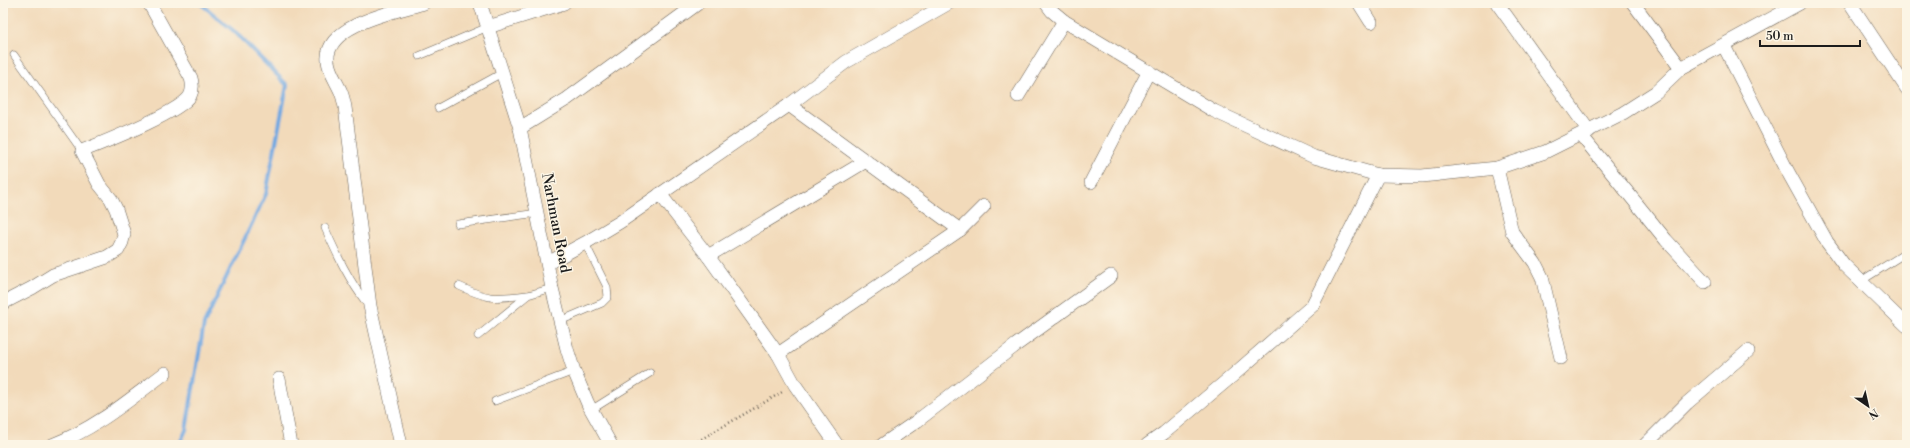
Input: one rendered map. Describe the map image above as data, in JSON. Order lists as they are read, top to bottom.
{
  "streets": {
    "street": ["Narhman Road"]
  },
  "scale_bar": "50 m",
  "north": "bottom right"
}
